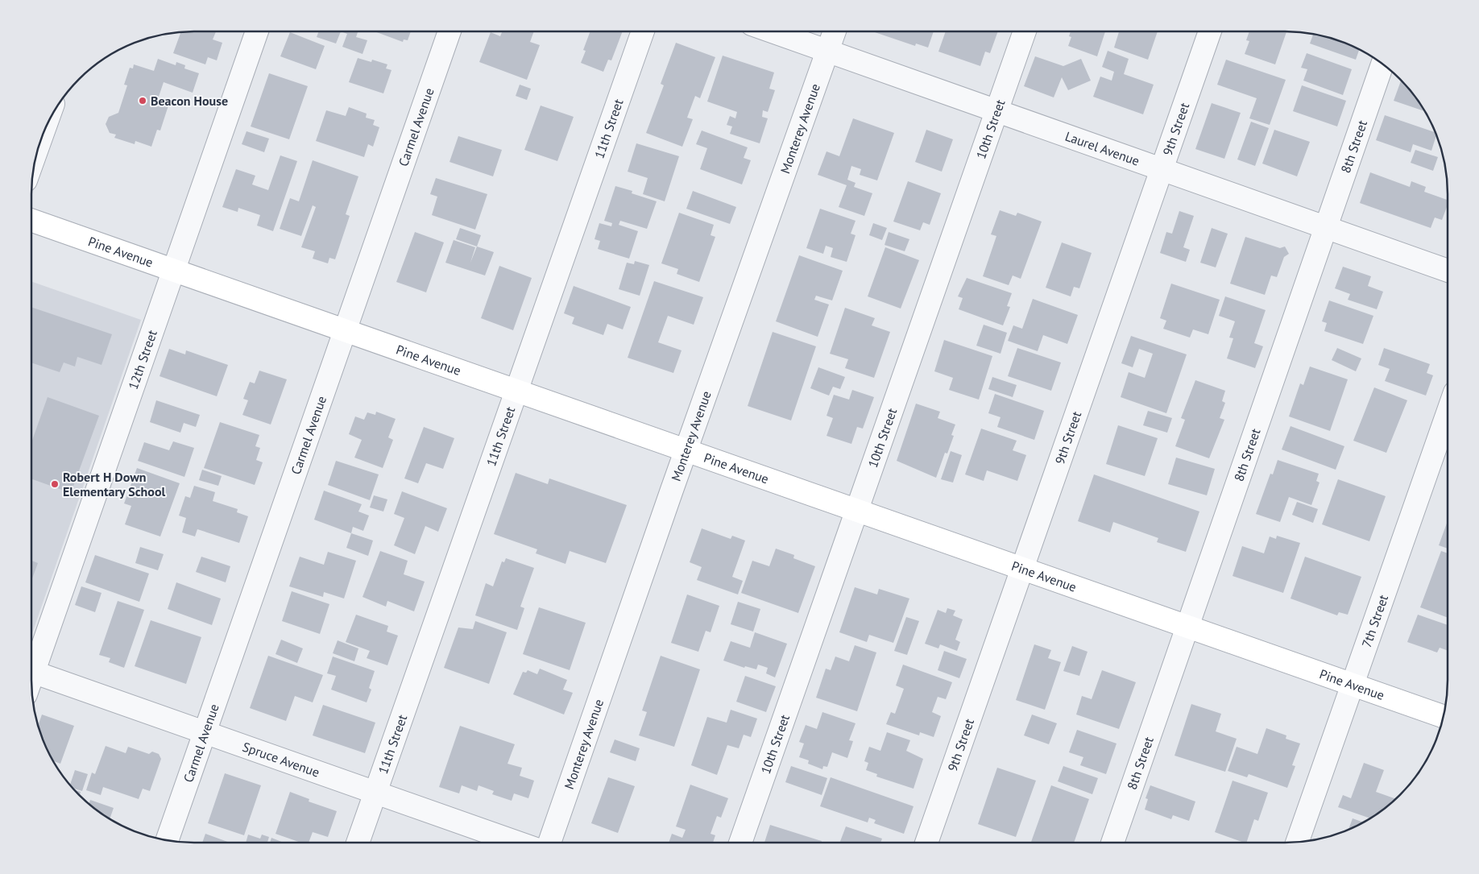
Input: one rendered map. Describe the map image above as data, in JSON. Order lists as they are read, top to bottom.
{
  "streets": {
    "main road": ["Pine Avenue"],
    "street": [
      "Carmel Avenue",
      "11th Street",
      "Monterey Avenue",
      "10th Street",
      "9th Street",
      "8th Street",
      "Laurel Avenue",
      "12th Street",
      "7th Street",
      "Spruce Avenue"
    ]
  },
  "crossings": [
    ["Carmel Avenue", "Pine Avenue"],
    ["Carmel Avenue", "Spruce Avenue"],
    ["11th Street", "Pine Avenue"],
    ["11th Street", "Spruce Avenue"],
    ["Monterey Avenue", "Laurel Avenue"],
    ["Monterey Avenue", "Pine Avenue"],
    ["10th Street", "Laurel Avenue"],
    ["10th Street", "Pine Avenue"],
    ["9th Street", "Laurel Avenue"],
    ["9th Street", "Pine Avenue"],
    ["8th Street", "Laurel Avenue"],
    ["8th Street", "Pine Avenue"],
    ["Pine Avenue", "12th Street"],
    ["Pine Avenue", "7th Street"]
  ],
  "places": ["Beacon House", "Robert H Down Elementary School"]
}
